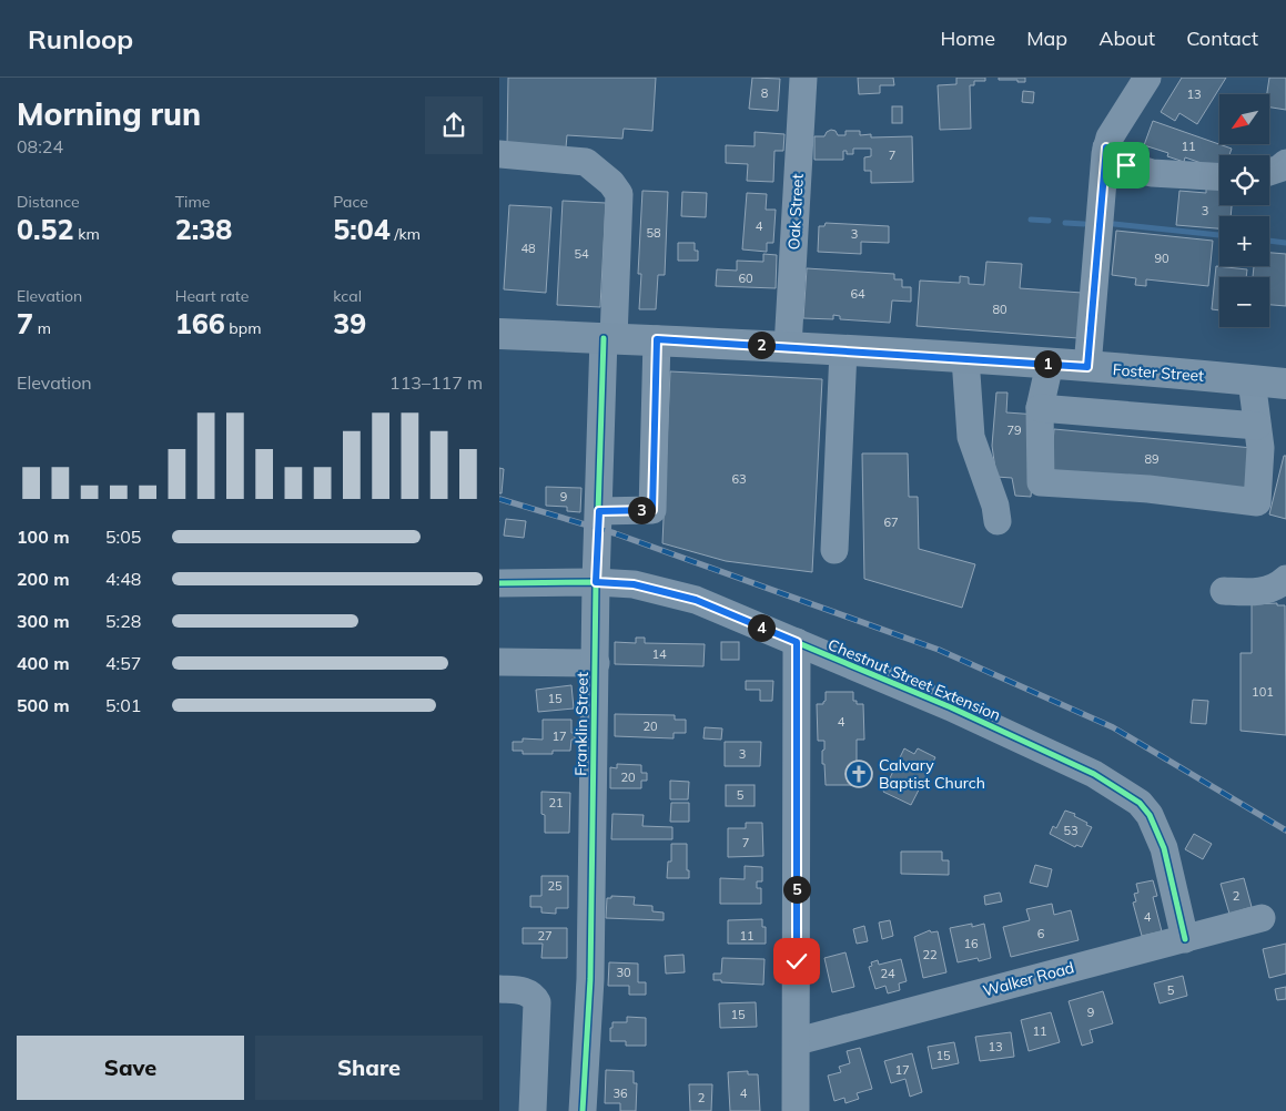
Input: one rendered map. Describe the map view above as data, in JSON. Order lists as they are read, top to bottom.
{
  "streets": {
    "main road": ["Foster Street"],
    "street": [
      "Oak Street",
      "Chestnut Street Extension",
      "Franklin Street",
      "Walker Road"
    ]
  },
  "crossings": [
    ["Oak Street", "Foster Street"],
    ["Foster Street", "Franklin Street"],
    ["Chestnut Street Extension", "Franklin Street"],
    ["Chestnut Street Extension", "Walker Road"]
  ],
  "places": {
    "church": ["Calvary Baptist Church"]
  },
  "house_numbers": [
    "8",
    "13",
    "11",
    "7",
    "3",
    "4",
    "58",
    "3",
    "48",
    "54",
    "90",
    "60",
    "64",
    "80",
    "79",
    "89",
    "63",
    "9",
    "67",
    "14",
    "101",
    "15",
    "4",
    "20",
    "17",
    "3",
    "20",
    "5",
    "21",
    "53",
    "7",
    "25",
    "2",
    "4",
    "6",
    "27",
    "11",
    "16",
    "22",
    "30",
    "24",
    "5",
    "9",
    "15",
    "11",
    "13",
    "15",
    "17",
    "36",
    "4",
    "2"
  ],
  "north": "bottom left",
  "page": {
    "header": "Runloop",
    "nav": [
      "Home",
      "Map",
      "About",
      "Contact"
    ],
    "heading": ["Morning run", "08:24"],
    "map_buttons": ["+", "−"],
    "stats": [
      ["Distance", "0.52 km"],
      ["Time", "2:38"],
      ["Pace", "5:04 /km"],
      ["Elevation", "7 m"],
      ["Heart rate", "166 bpm"],
      ["kcal", "39"]
    ],
    "pins": [
      "2",
      "1",
      "3",
      "4",
      "5"
    ],
    "chart": ["Elevation", "113–117 m"],
    "list": [
      {
        "name": "100 m",
        "note": "5:05"
      },
      {
        "name": "200 m",
        "note": "4:48"
      },
      {
        "name": "300 m",
        "note": "5:28"
      },
      {
        "name": "400 m",
        "note": "4:57"
      },
      {
        "name": "500 m",
        "note": "5:01"
      }
    ],
    "buttons": ["Save", "Share"]
  }
}
